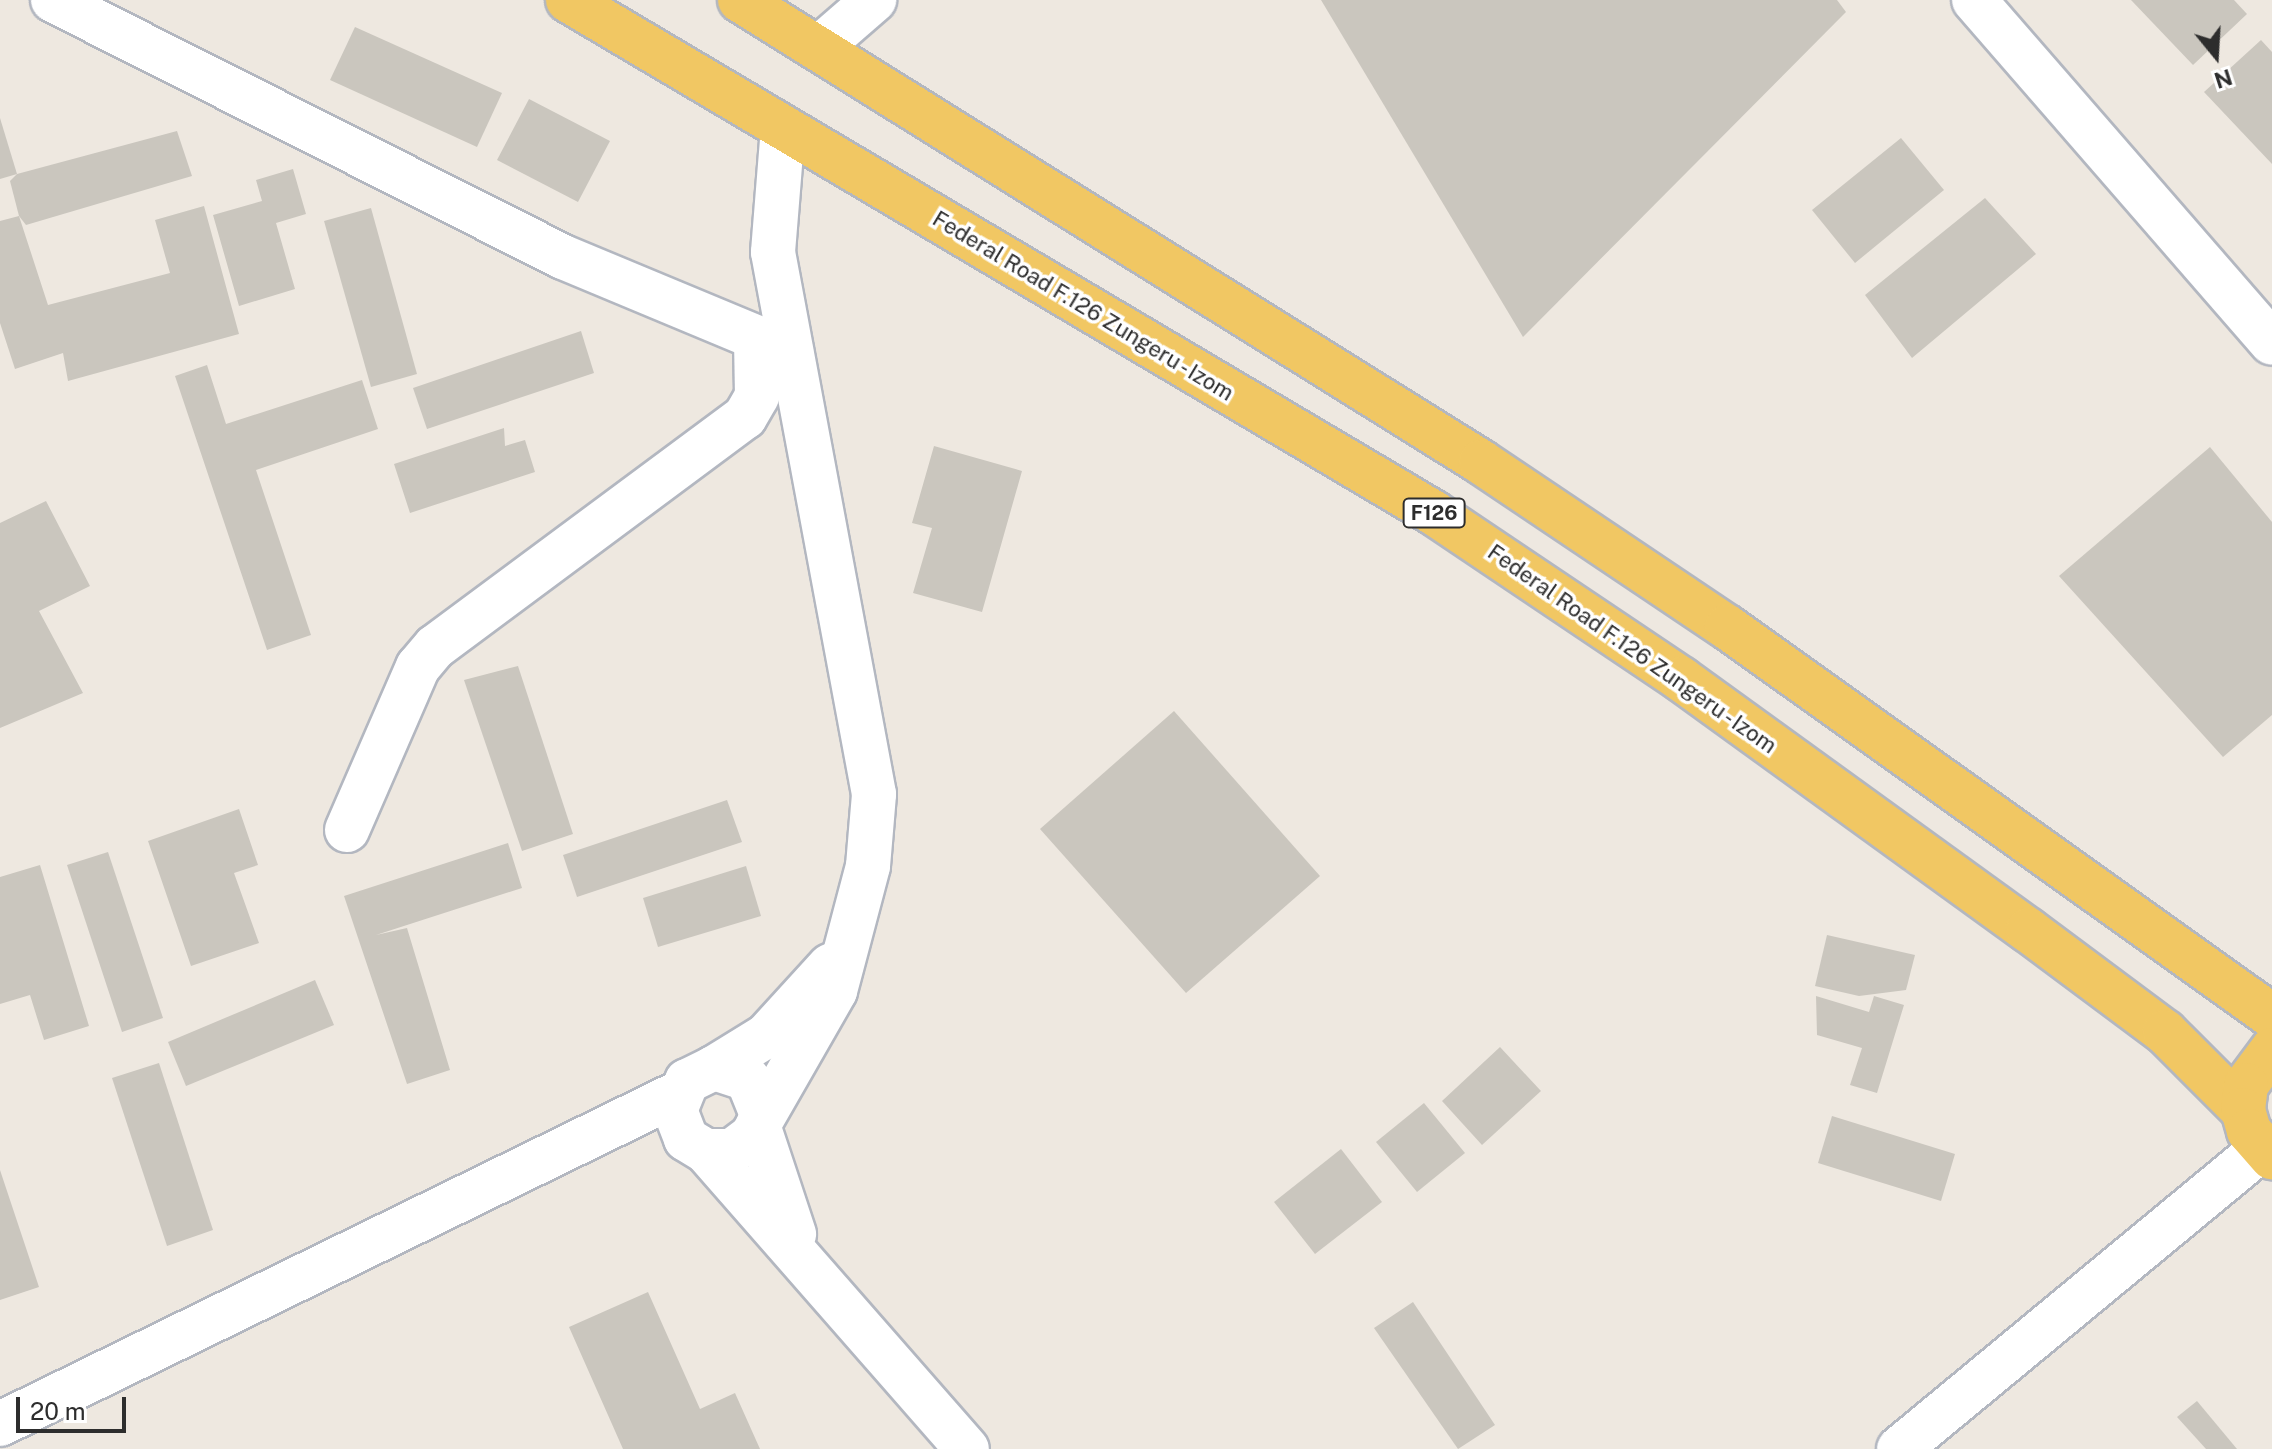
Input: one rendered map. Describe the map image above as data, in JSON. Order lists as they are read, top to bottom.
{
  "streets": {
    "main road": ["Federal Road F.126 Zungeru - Izom", "F126"]
  },
  "crossings": [
    ["Federal Road F.126 Zungeru - Izom", "F126"]
  ],
  "scale_bar": "20 m",
  "north": "bottom"
}
